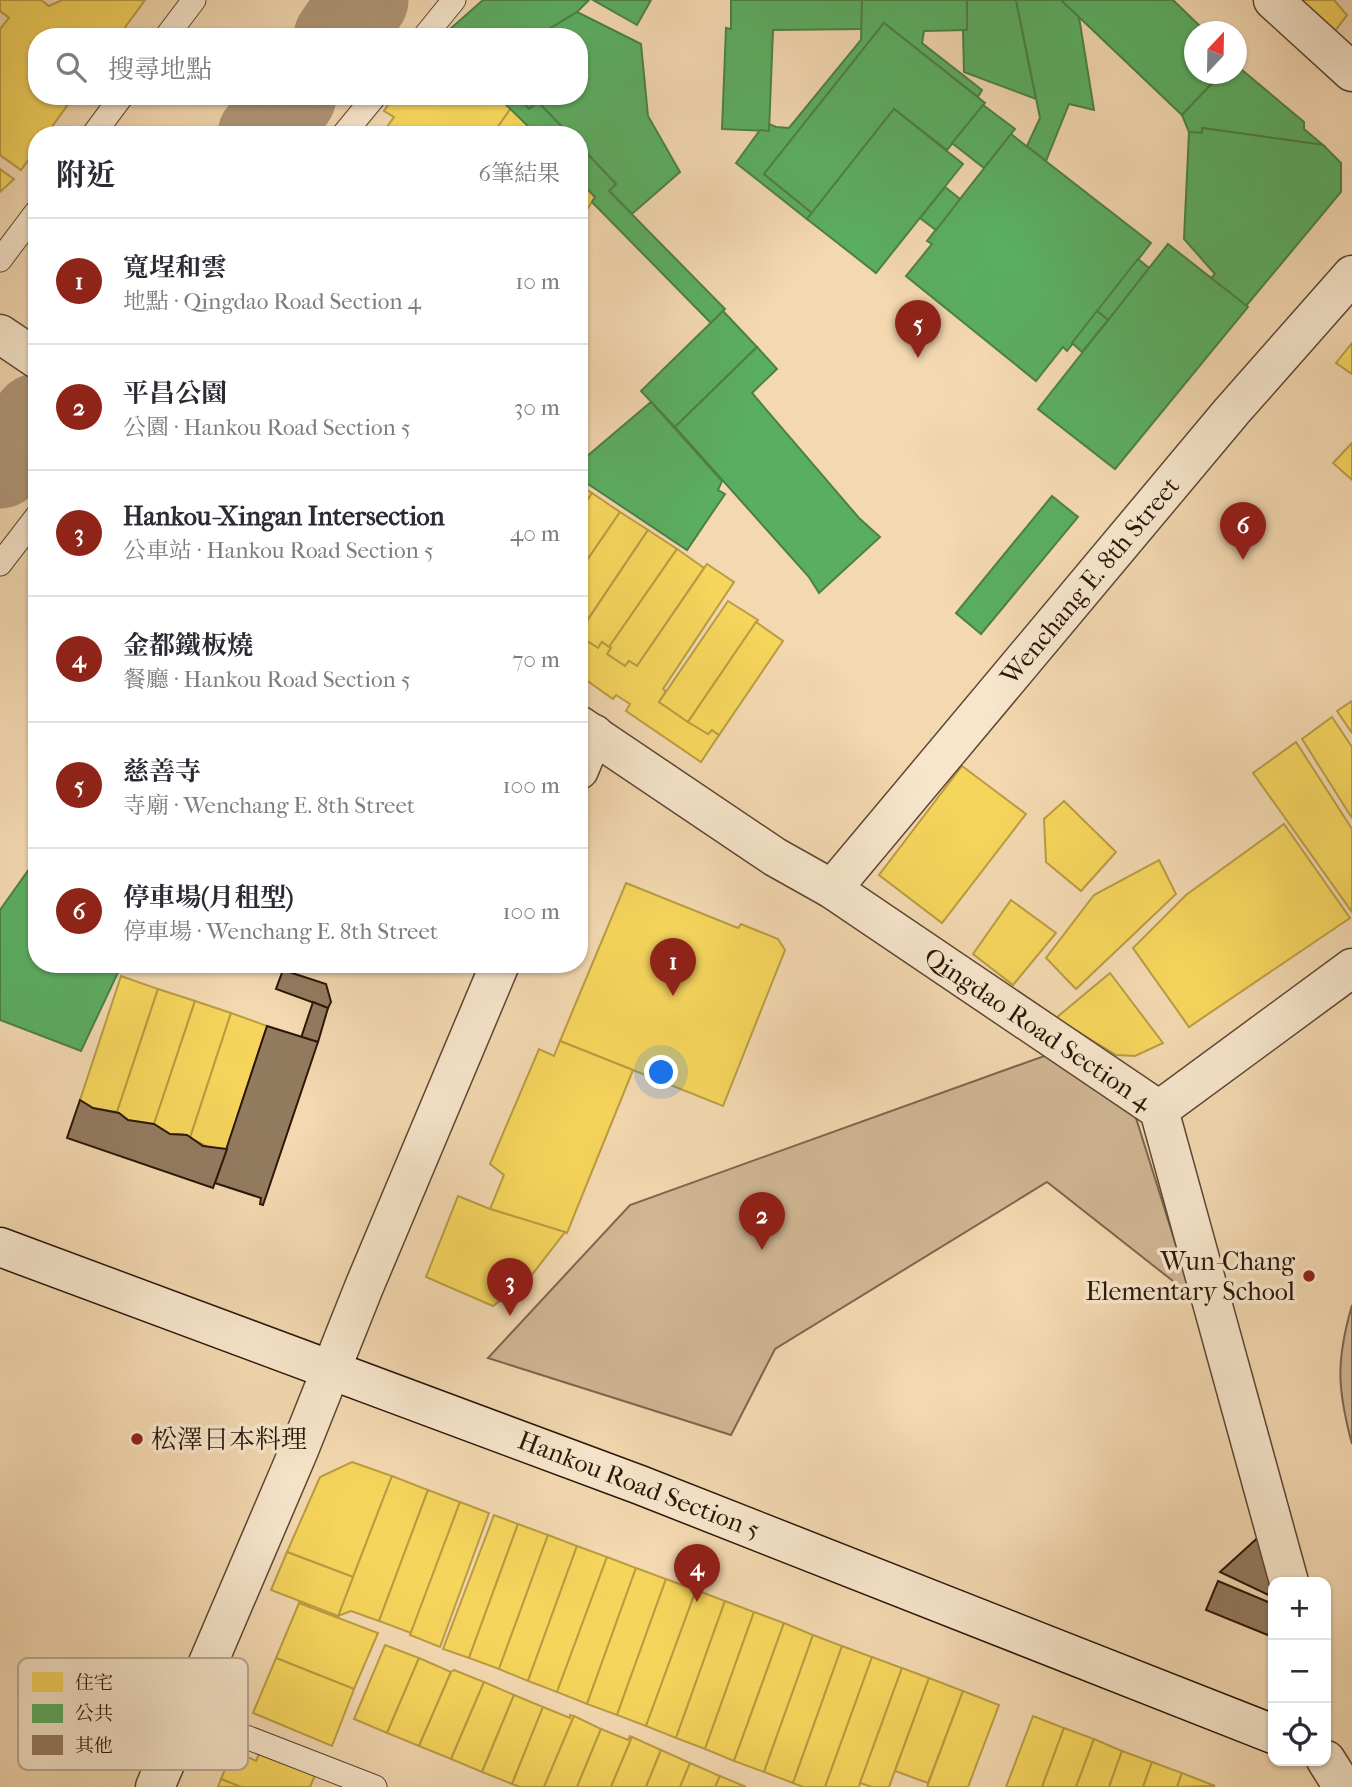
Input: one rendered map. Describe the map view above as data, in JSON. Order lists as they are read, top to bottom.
{
  "streets": {
    "street": ["Wenchang E. 8th Street", "Qingdao Road Section 4", "Hankou Road Section 5"]
  },
  "crossings": [
    ["Wenchang E. 8th Street", "Qingdao Road Section 4"]
  ],
  "places": ["Wun-Chang Elementary School", "松澤日本料理"],
  "legend": ["住宅", "公共", "其他"],
  "north": "top",
  "page": {
    "search": "搜尋地點",
    "heading": ["附近", "6筆結果"],
    "list": [
      {
        "mark": "1",
        "name": "寬埕和雲",
        "note": "地點 · Qingdao Road Section 4",
        "value": "10 m"
      },
      {
        "mark": "2",
        "name": "平昌公園",
        "note": "公園 · Hankou Road Section 5",
        "value": "30 m"
      },
      {
        "mark": "3",
        "name": "Hankou-Xingan Intersection",
        "note": "公車站 · Hankou Road Section 5",
        "value": "40 m"
      },
      {
        "mark": "4",
        "name": "金都鐵板燒",
        "note": "餐廳 · Hankou Road Section 5",
        "value": "70 m"
      },
      {
        "mark": "5",
        "name": "慈善寺",
        "note": "寺廟 · Wenchang E. 8th Street",
        "value": "100 m"
      },
      {
        "mark": "6",
        "name": "停車場(月租型)",
        "note": "停車場 · Wenchang E. 8th Street",
        "value": "100 m"
      }
    ],
    "pins": [
      "5",
      "6",
      "1",
      "2",
      "3",
      "4"
    ],
    "map_buttons": ["+", "−"]
  }
}
